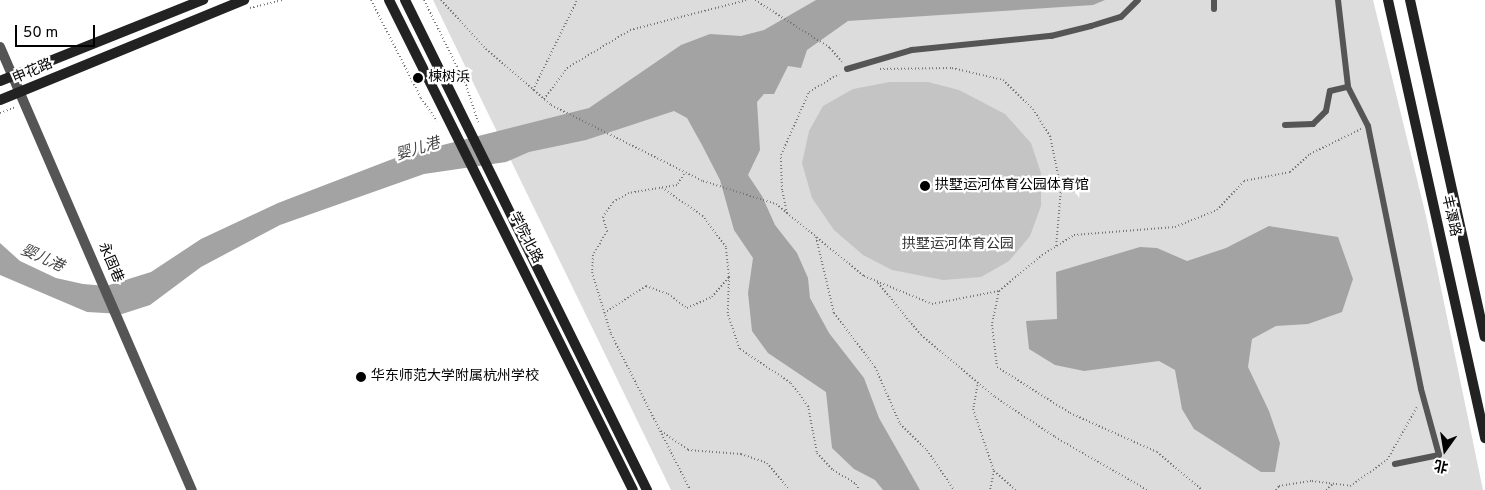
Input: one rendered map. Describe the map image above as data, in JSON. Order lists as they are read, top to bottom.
{
  "streets": {
    "main road": ["申花路", "丰潭路", "学院北路"],
    "street": ["永固巷"]
  },
  "crossings": [
    ["申花路", "永固巷"]
  ],
  "water": ["婴儿港"],
  "parks": ["拱墅运河体育公园"],
  "places": ["楝树浜", "拱墅运河体育公园体育馆", "华东师范大学附属杭州学校"],
  "scale_bar": "50 m",
  "north": "bottom"
}
